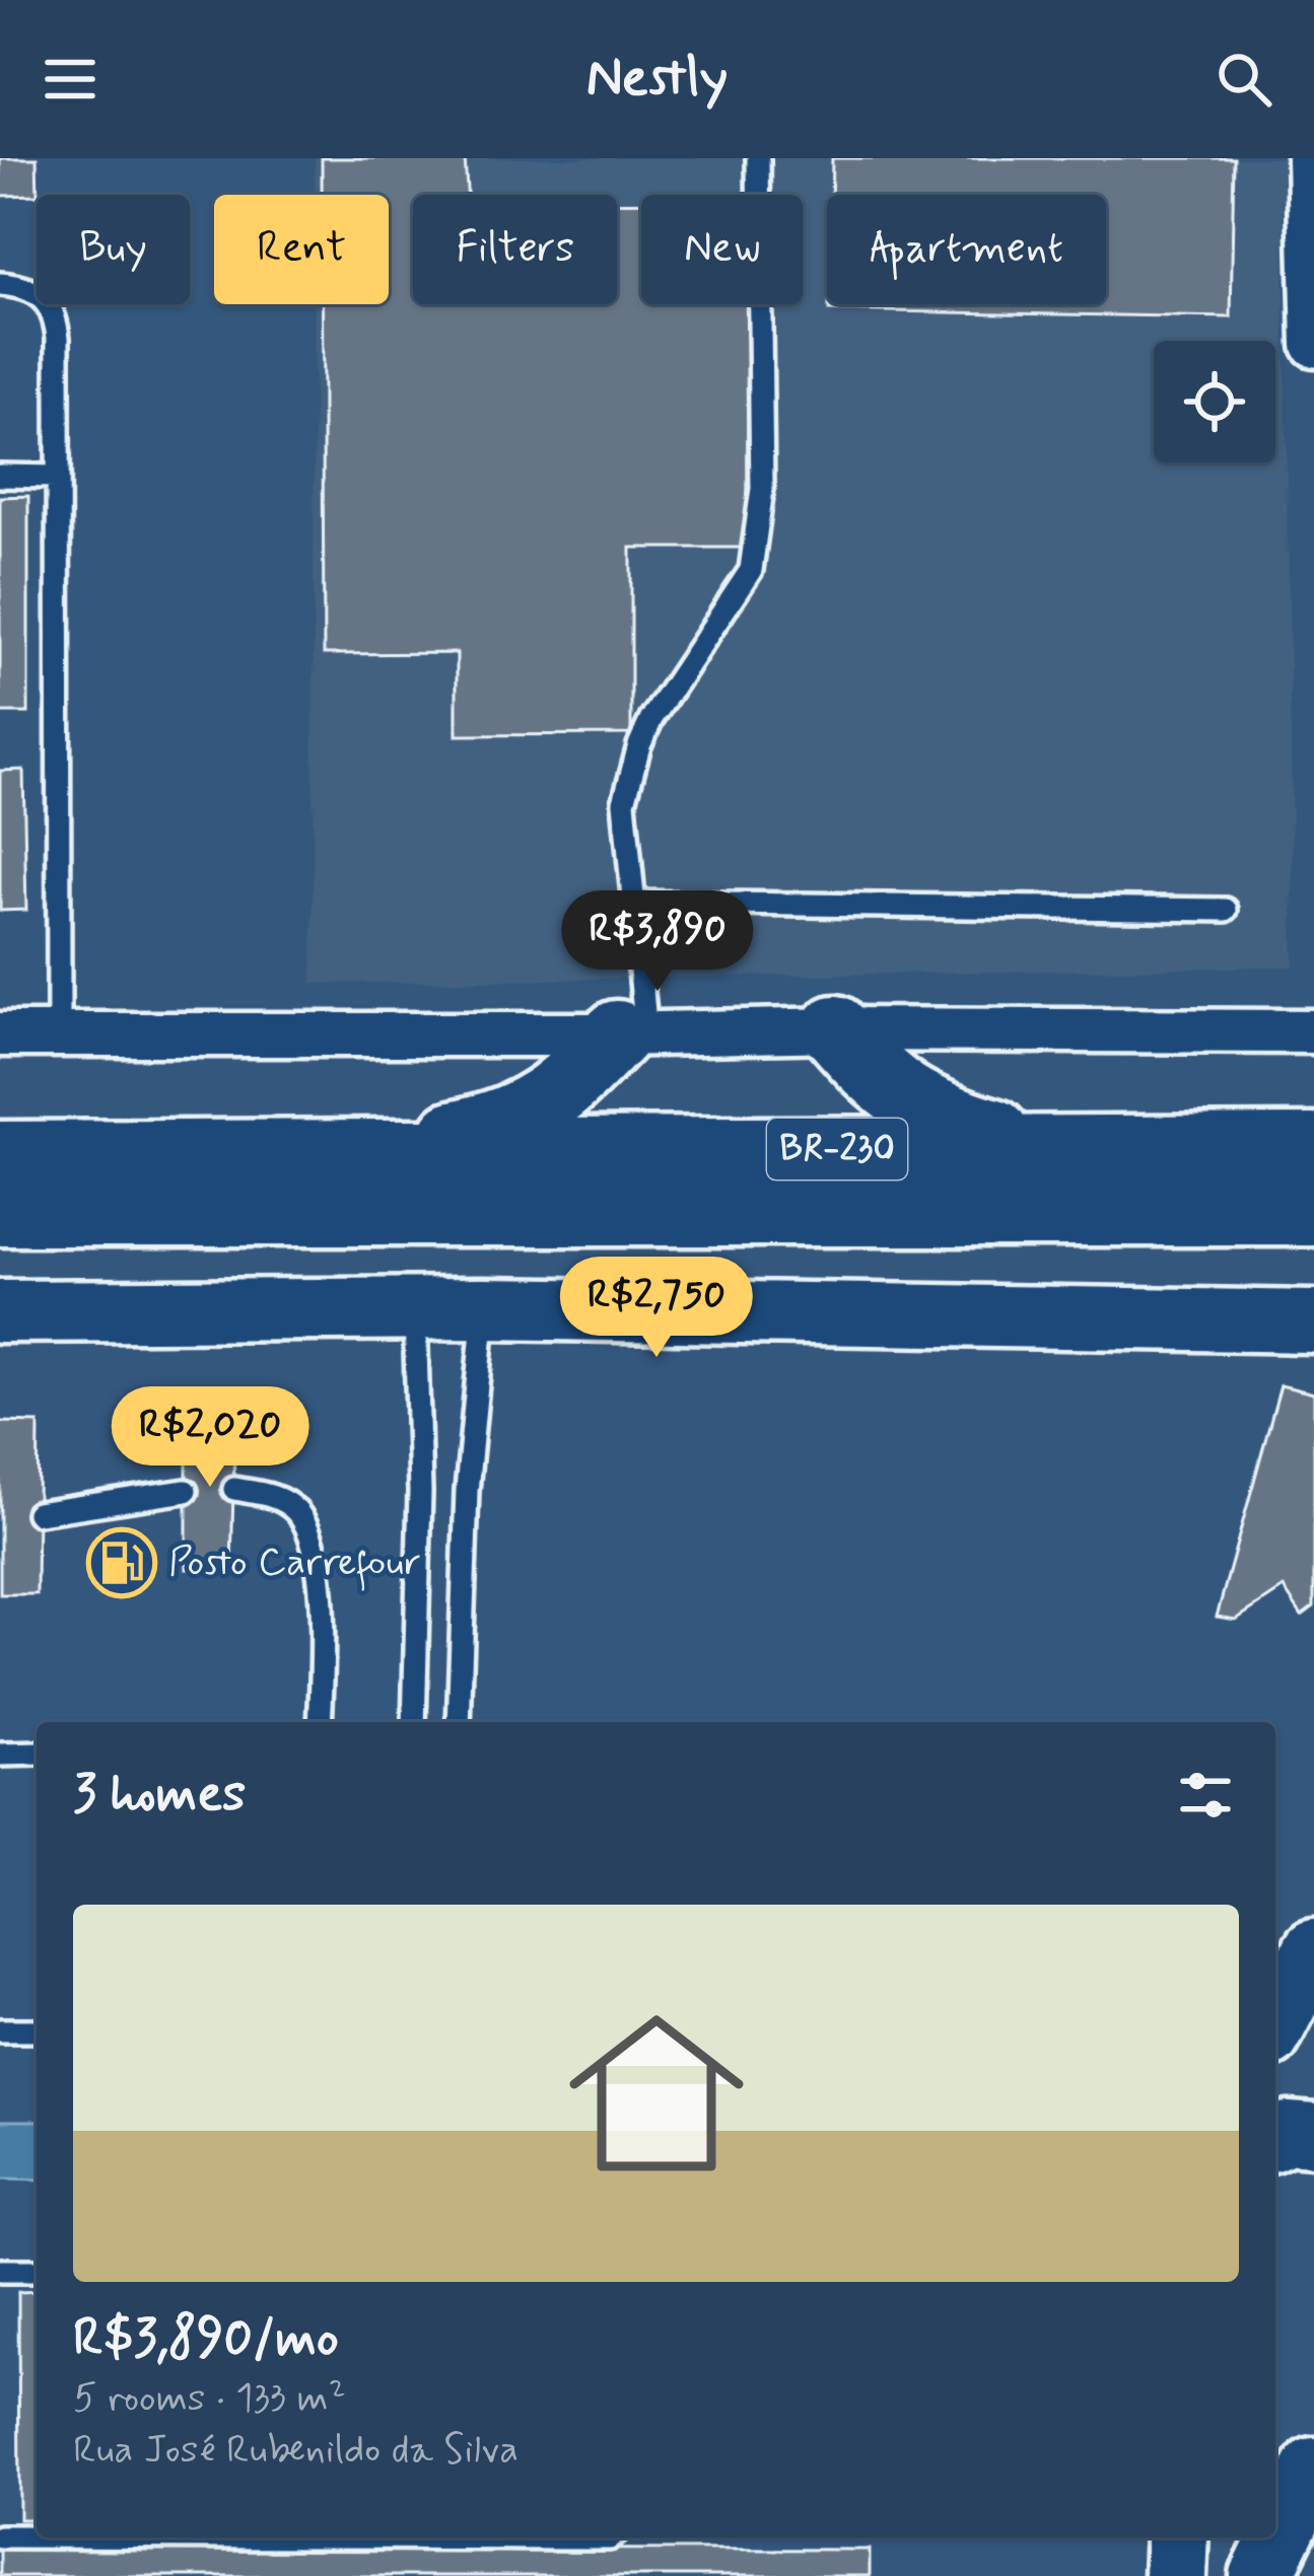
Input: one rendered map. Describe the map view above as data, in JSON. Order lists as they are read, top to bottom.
{
  "streets": {
    "highway": ["BR-230"]
  },
  "places": {
    "fuel station": ["Posto Carrefour"]
  },
  "page": {
    "header": "Nestly",
    "chip": [
      "Buy",
      "Rent",
      "Filters",
      "New",
      "Apartment"
    ],
    "price": ["R$3,890", "R$2,750", "R$2,020"],
    "heading": "3 homes",
    "list": [
      {
        "name": "R$3,890/mo",
        "note": "5 rooms · 133 m² · Rua José Rubenildo da Silva"
      }
    ]
  }
}
